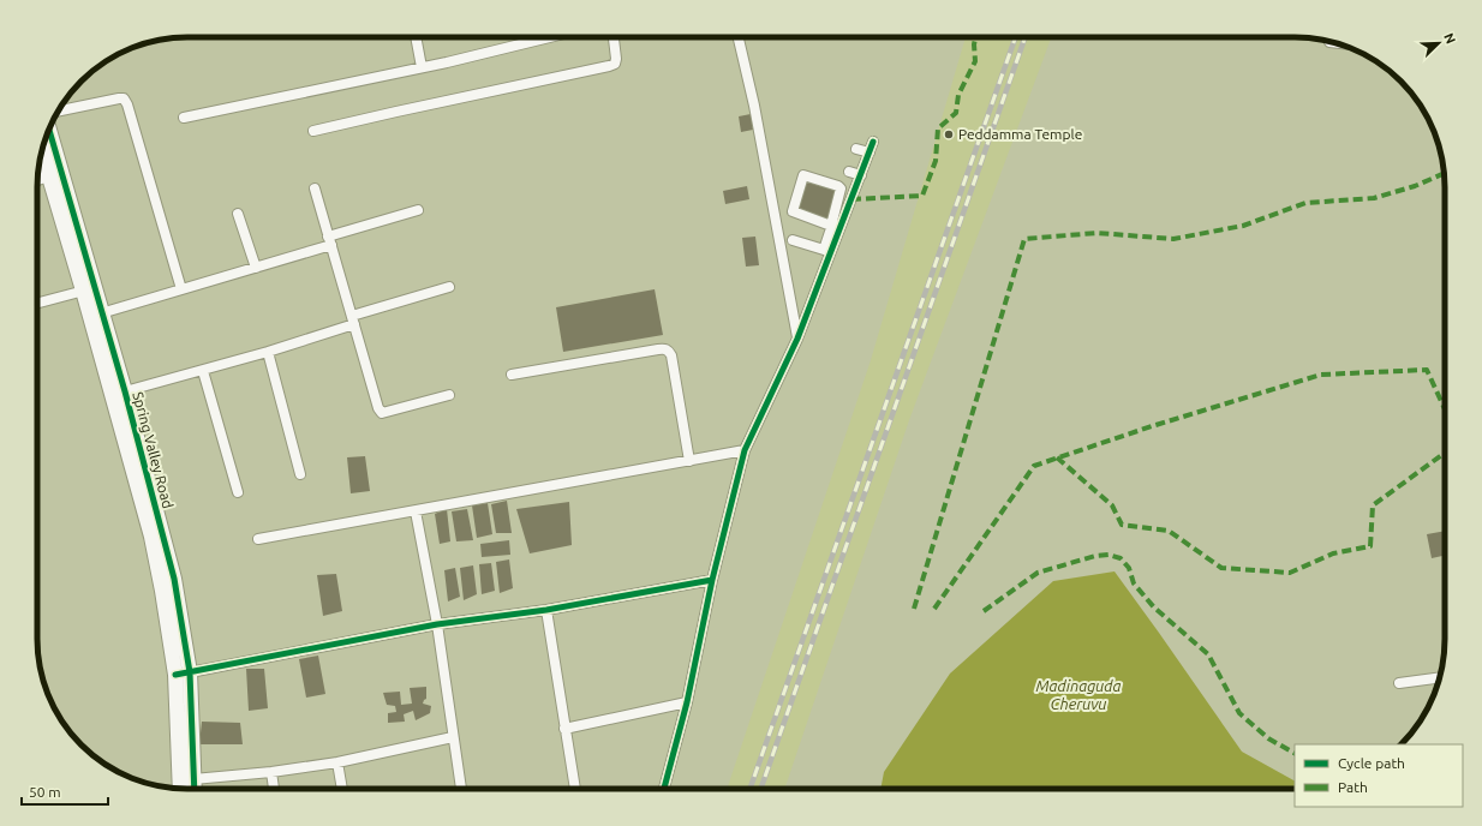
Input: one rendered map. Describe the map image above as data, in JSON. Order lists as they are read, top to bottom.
{
  "streets": {
    "street": ["Spring Valley Road"]
  },
  "water": ["Madinaguda Cheruvu"],
  "places": ["Peddamma Temple"],
  "legend": ["Cycle path", "Path"],
  "scale_bar": "50 m",
  "north": "top right"
}
